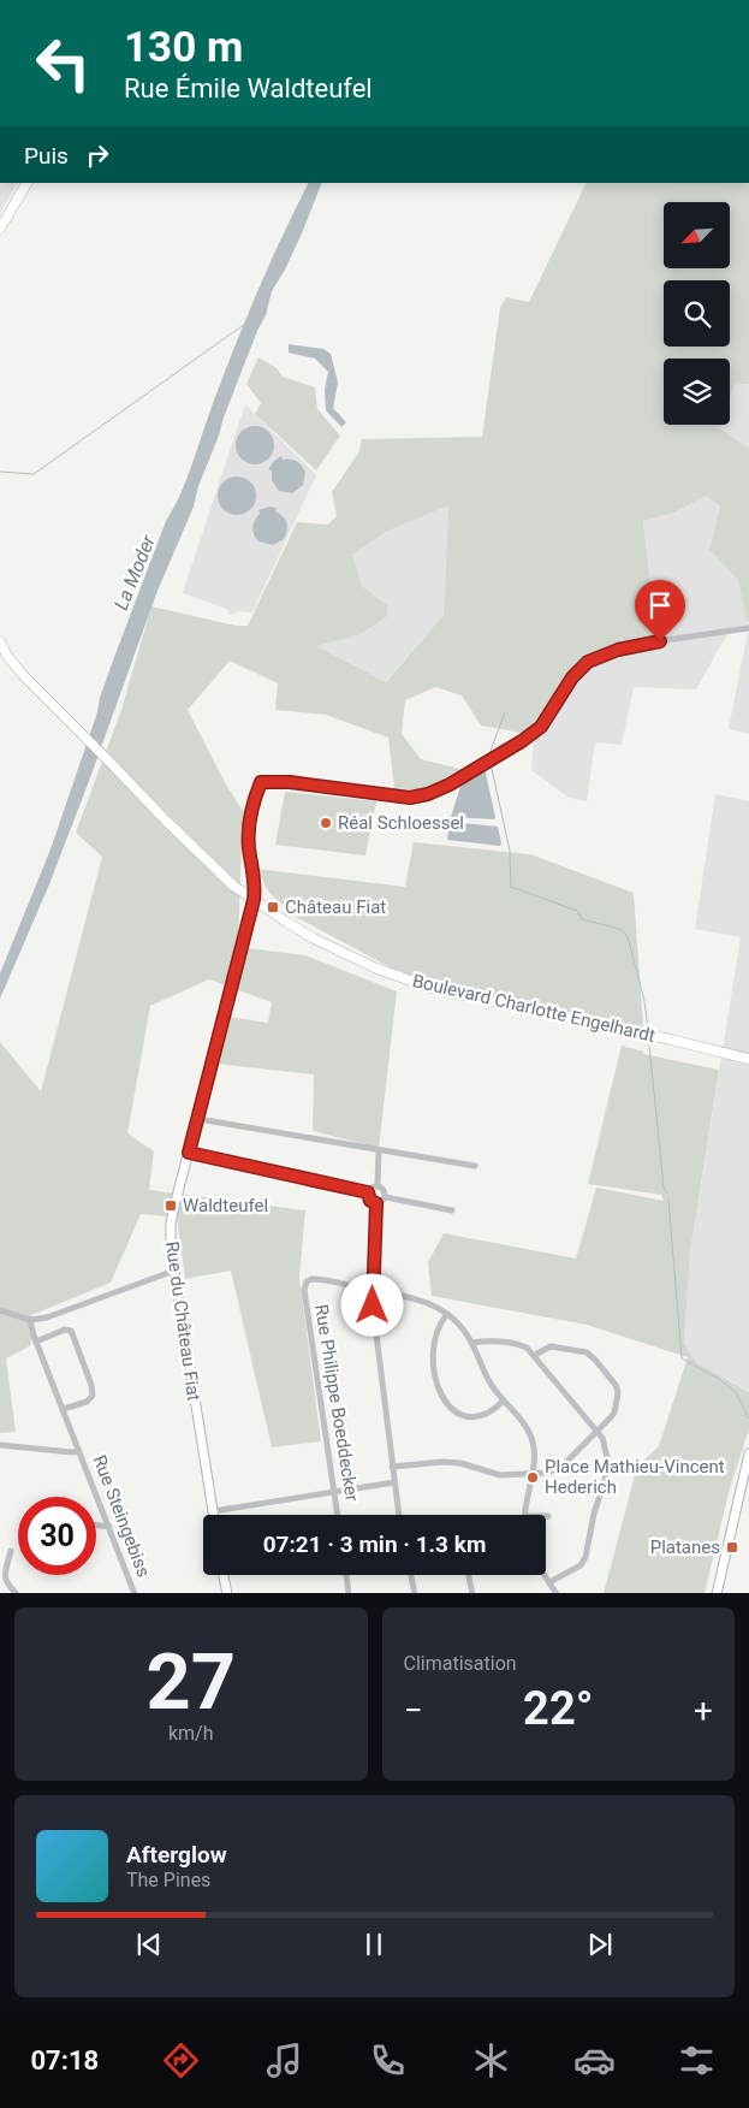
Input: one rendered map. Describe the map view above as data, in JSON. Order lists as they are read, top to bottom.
{
  "streets": {
    "main road": ["Boulevard Charlotte Engelhardt"],
    "street": ["Rue du Château Fiat", "Rue Philippe Boeddecker", "Rue Steingebiss"]
  },
  "crossings": [
    ["Boulevard Charlotte Engelhardt", "Rue du Château Fiat"]
  ],
  "water": ["La Moder"],
  "places": {
    "other": ["Réal Schloessel", "Place Mathieu-Vincent Hederich"],
    "transit": ["Château Fiat", "Waldteufel", "Platanes"]
  },
  "north": "bottom left",
  "page": {
    "turn": ["130 m", "Rue Émile Waldteufel"],
    "then": "Puis",
    "limit": "30",
    "trip": "07:21 · 3 min · 1.3 km",
    "tile": [
      ["27", "km/h"],
      "Climatisation"
    ],
    "heat": ["−", "22°", "+"],
    "song": ["Afterglow", "The Pines"],
    "tabs": "07:18"
  }
}
